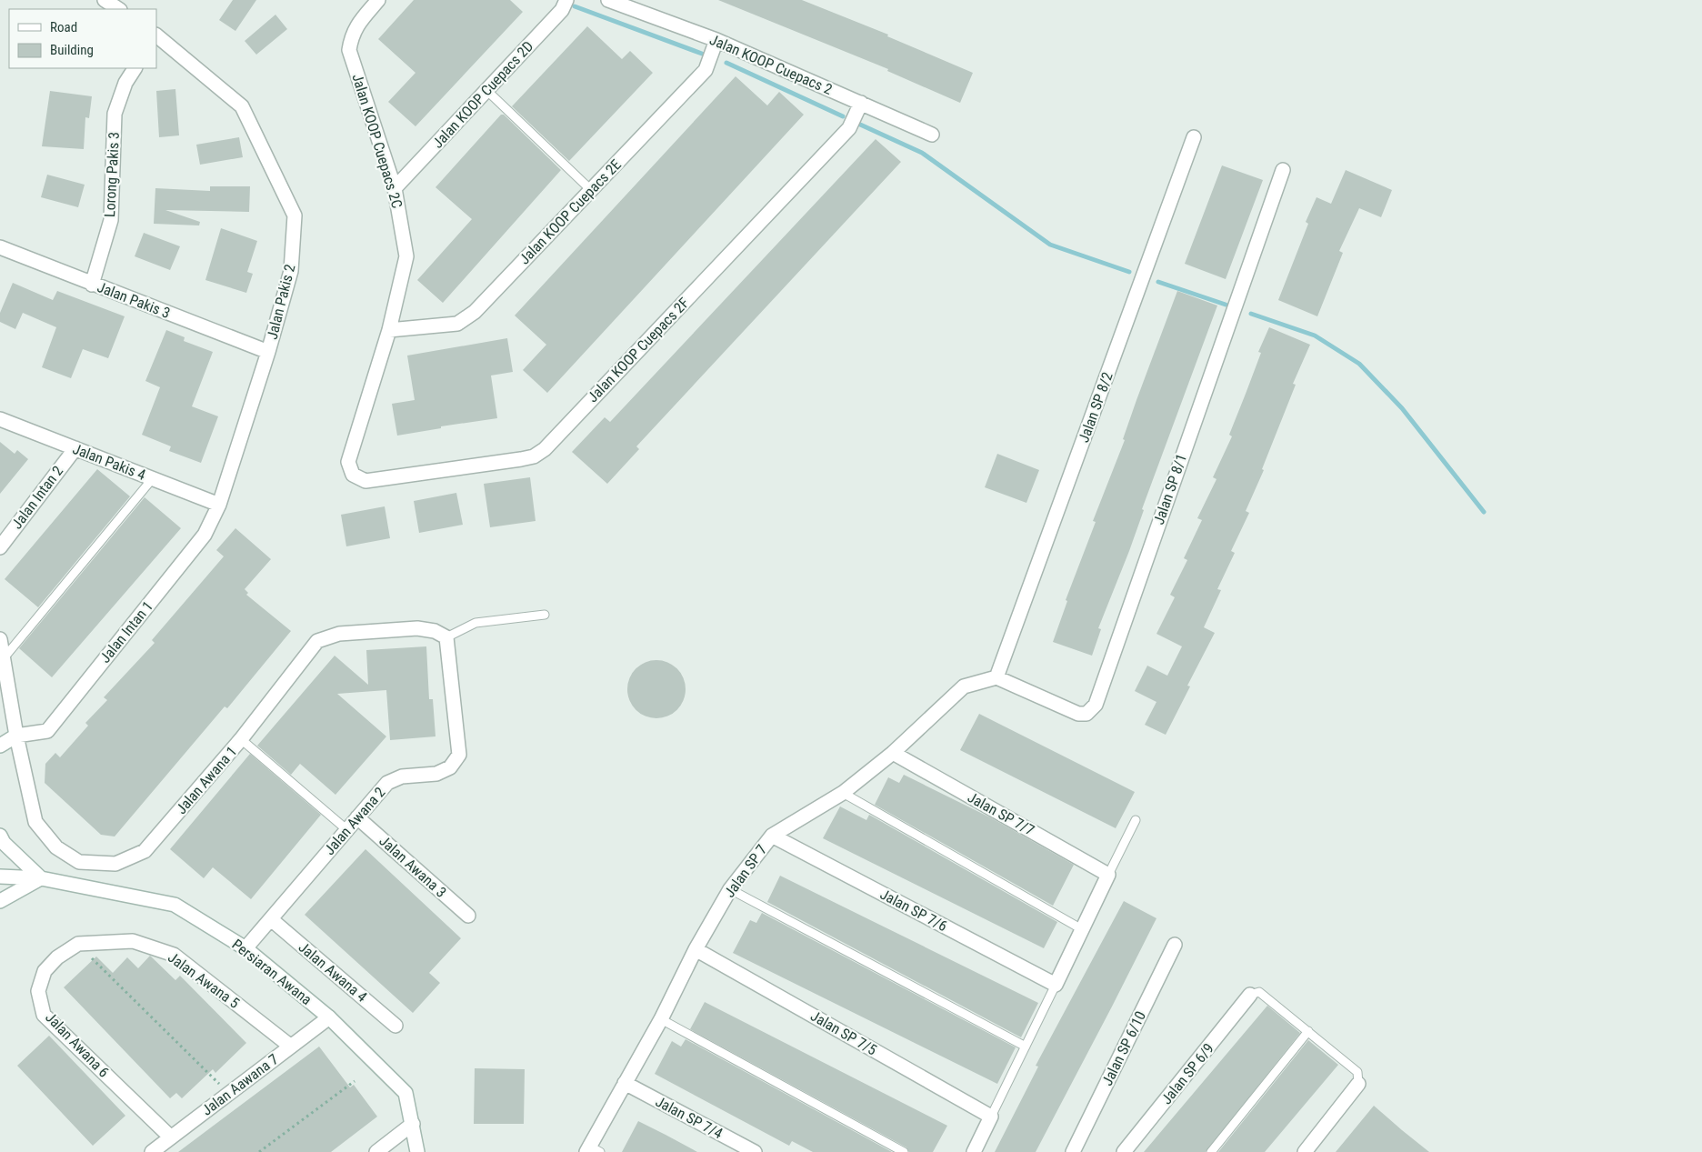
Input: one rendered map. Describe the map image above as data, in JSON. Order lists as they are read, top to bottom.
{
  "streets": {
    "street": [
      "Jalan KOOP Cuepacs 2",
      "Jalan KOOP Cuepacs 2D",
      "Jalan KOOP Cuepacs 2C",
      "Lorong Pakis 3",
      "Jalan KOOP Cuepacs 2E",
      "Jalan Pakis 3",
      "Jalan Pakis 2",
      "Jalan KOOP Cuepacs 2F",
      "Jalan SP 8/2",
      "Jalan Pakis 4",
      "Jalan SP 8/1",
      "Jalan Intan 2",
      "Jalan Intan 1",
      "Jalan Awana 1",
      "Jalan SP 7/7",
      "Jalan Awana 2",
      "Jalan Awana 3",
      "Jalan SP 7",
      "Jalan SP 7/6",
      "Persiaran Awana",
      "Jalan Awana 4",
      "Jalan Awana 5",
      "Jalan SP 7/5",
      "Jalan Awana 6",
      "Jalan SP 6/10",
      "Jalan SP 6/9",
      "Jalan Aawana 7",
      "Jalan SP 7/4"
    ]
  },
  "crossings": [
    ["Jalan KOOP Cuepacs 2", "Jalan KOOP Cuepacs 2E"],
    ["Jalan KOOP Cuepacs 2", "Jalan KOOP Cuepacs 2F"],
    ["Jalan KOOP Cuepacs 2D", "Jalan KOOP Cuepacs 2C"],
    ["Jalan KOOP Cuepacs 2C", "Jalan KOOP Cuepacs 2E"],
    ["Jalan KOOP Cuepacs 2C", "Jalan KOOP Cuepacs 2F"],
    ["Lorong Pakis 3", "Jalan Pakis 3"],
    ["Jalan Pakis 3", "Jalan Pakis 2"],
    ["Jalan Pakis 2", "Jalan Pakis 4"],
    ["Jalan Pakis 2", "Jalan Intan 1"],
    ["Jalan SP 8/2", "Jalan SP 8/1"],
    ["Jalan SP 8/2", "Jalan SP 7"],
    ["Jalan Pakis 4", "Jalan Intan 2"],
    ["Jalan Pakis 4", "Jalan Intan 1"],
    ["Jalan SP 8/1", "Jalan SP 7"],
    ["Jalan Intan 1", "Jalan Awana 1"],
    ["Jalan Awana 1", "Jalan Awana 2"],
    ["Jalan SP 7/7", "Jalan SP 7"],
    ["Jalan Awana 2", "Jalan Awana 3"],
    ["Jalan Awana 2", "Persiaran Awana"],
    ["Jalan Awana 2", "Jalan Awana 4"],
    ["Jalan SP 7", "Jalan SP 7/6"],
    ["Jalan SP 7", "Jalan SP 7/5"],
    ["Jalan SP 7", "Jalan SP 7/4"],
    ["Persiaran Awana", "Jalan Aawana 7"],
    ["Jalan Awana 5", "Jalan Awana 6"],
    ["Jalan Awana 5", "Jalan Aawana 7"],
    ["Jalan Awana 6", "Jalan Aawana 7"]
  ],
  "legend": ["Road", "Building"]
}
